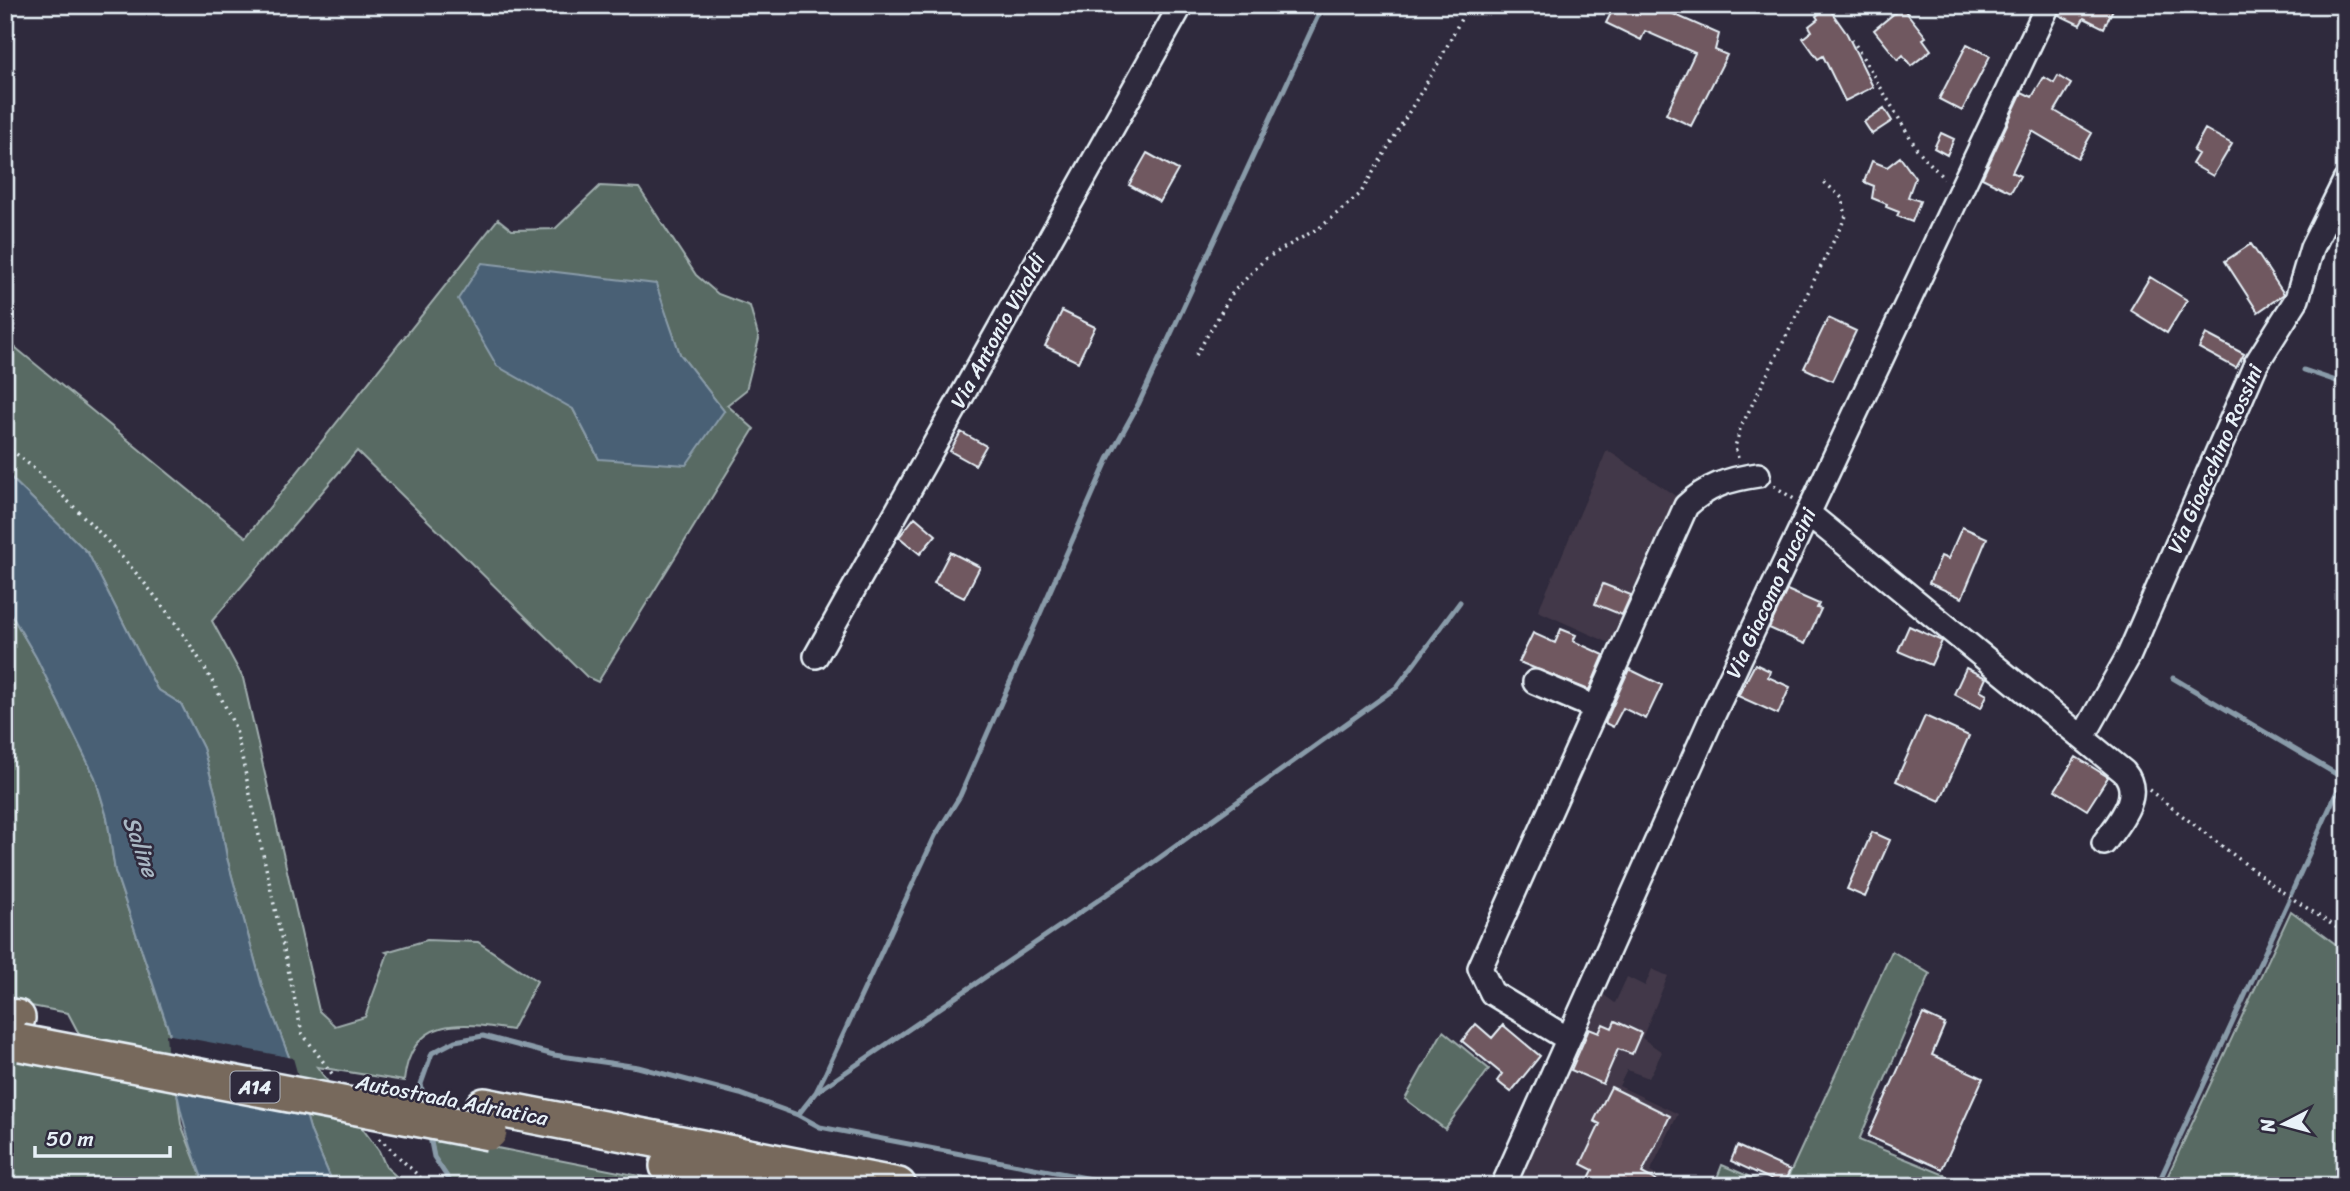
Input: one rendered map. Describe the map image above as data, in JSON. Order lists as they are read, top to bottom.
{
  "streets": {
    "highway": ["A14", "Autostrada Adriatica"],
    "street": ["Via Antonio Vivaldi", "Via Gioacchino Rossini", "Via Giacomo Puccini"]
  },
  "water": ["Saline"],
  "scale_bar": "50 m",
  "north": "left"
}
